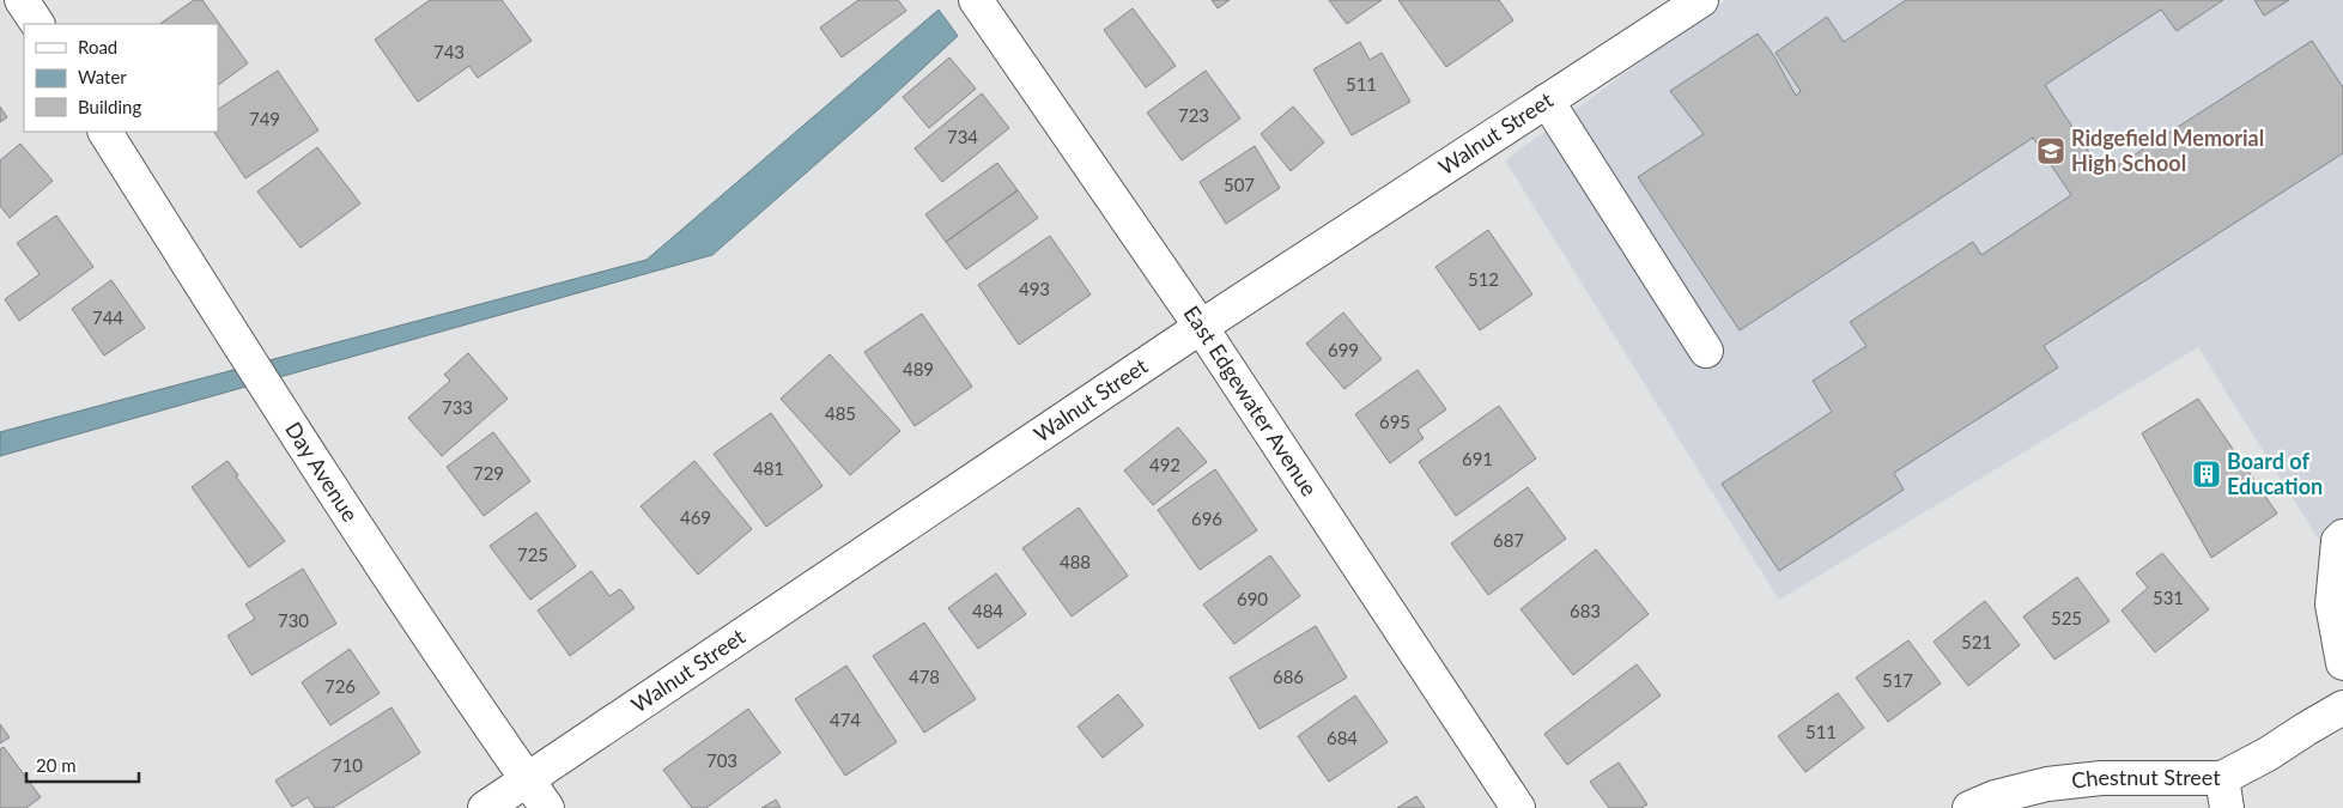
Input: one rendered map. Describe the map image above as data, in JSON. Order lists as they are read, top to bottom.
{
  "streets": {
    "street": [
      "Walnut Street",
      "East Edgewater Avenue",
      "Day Avenue",
      "Chestnut Street"
    ]
  },
  "crossings": [
    ["Walnut Street", "East Edgewater Avenue"],
    ["Walnut Street", "Day Avenue"]
  ],
  "places": {
    "school or university": ["Ridgefield Memorial High School"],
    "building": ["Board of Education"]
  },
  "house_numbers": [
    "743",
    "511",
    "723",
    "749",
    "734",
    "507",
    "512",
    "493",
    "744",
    "699",
    "489",
    "733",
    "485",
    "695",
    "691",
    "492",
    "481",
    "729",
    "469",
    "696",
    "687",
    "725",
    "488",
    "531",
    "690",
    "484",
    "683",
    "525",
    "730",
    "521",
    "478",
    "686",
    "517",
    "726",
    "474",
    "511",
    "684",
    "703",
    "710"
  ],
  "legend": ["Road", "Water", "Building"],
  "scale_bar": "20 m"
}
